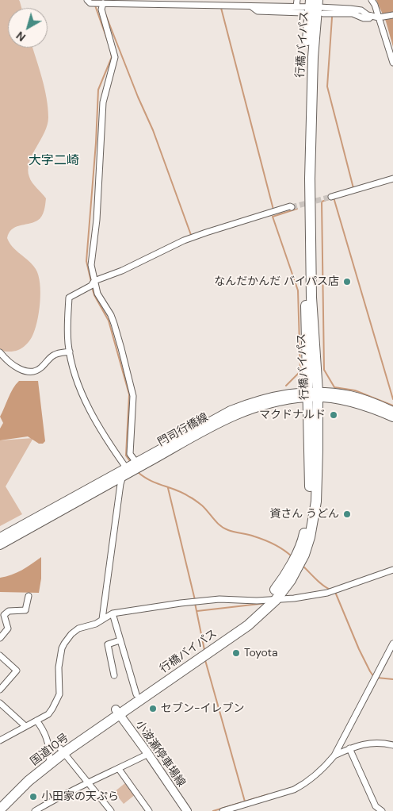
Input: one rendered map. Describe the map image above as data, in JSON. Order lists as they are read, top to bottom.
{
  "streets": {
    "highway": ["行橋バイパス", "国道10号"],
    "main road": ["門司行橋線", "小波瀬停車場線"]
  },
  "crossings": [
    ["行橋バイパス", "門司行橋線"],
    ["行橋バイパス", "国道10号"],
    ["行橋バイパス", "小波瀬停車場線"],
    ["国道10号", "小波瀬停車場線"]
  ],
  "districts": ["大字二崎"],
  "places": [
    "なんだかんだ バイパス店",
    "マクドナルド",
    "資さん うどん",
    "Toyota",
    "セブン-イレブン",
    "小田家の天ぷら"
  ],
  "north": "bottom left"
}
